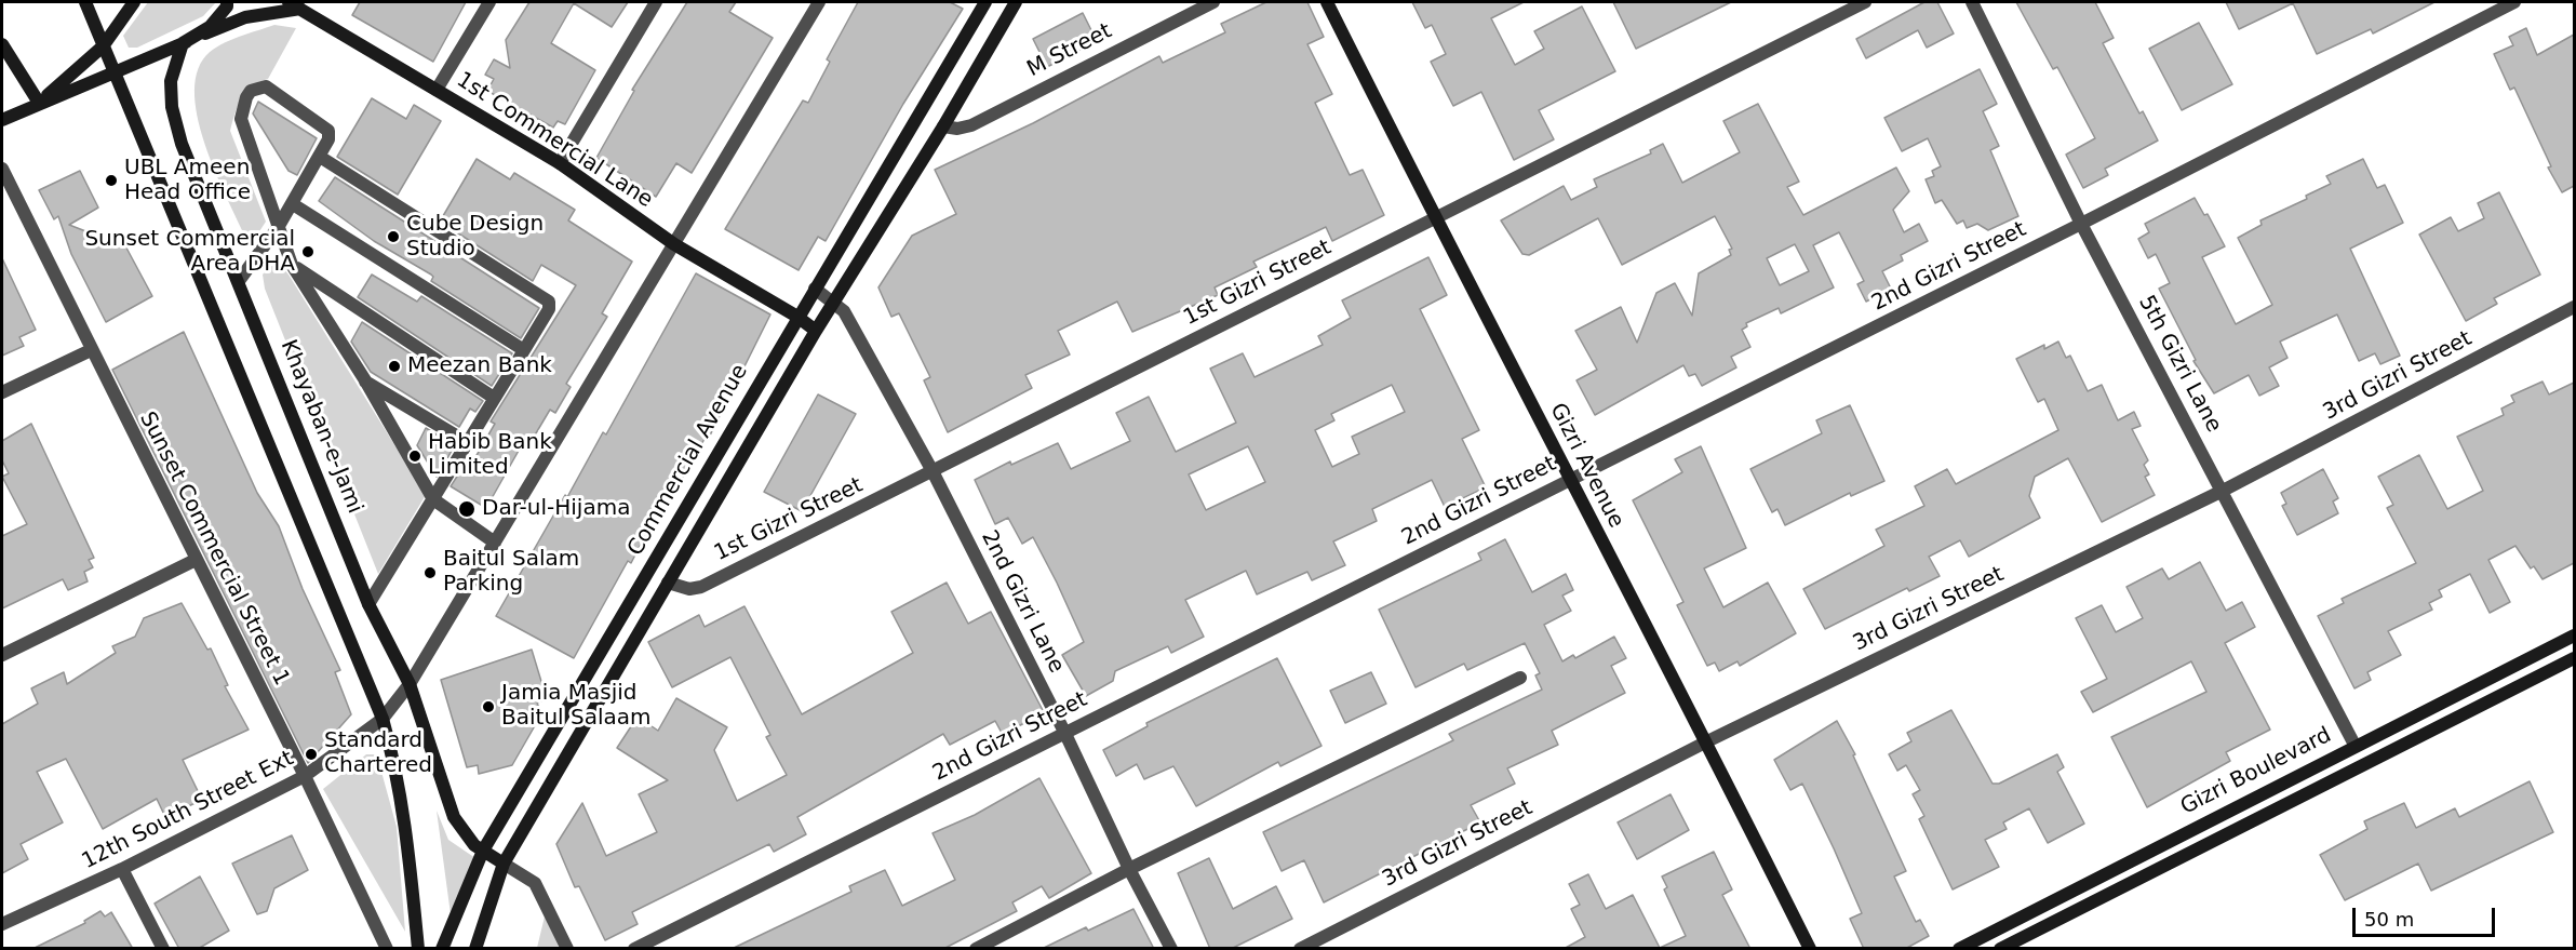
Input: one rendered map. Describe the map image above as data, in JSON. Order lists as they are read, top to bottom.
{
  "streets": {
    "main road": [
      "1st Commercial Lane",
      "Khayaban-e-Jami",
      "Commercial Avenue",
      "Gizri Avenue",
      "Gizri Boulevard"
    ],
    "street": [
      "M Street",
      "2nd Gizri Street",
      "1st Gizri Street",
      "5th Gizri Lane",
      "3rd Gizri Street",
      "Sunset Commercial Street 1",
      "2nd Gizri Lane",
      "12th South Street Ext"
    ]
  },
  "crossings": [
    ["M Street", "Commercial Avenue"],
    ["1st Commercial Lane", "Commercial Avenue"],
    ["1st Commercial Lane", "12th South Street Ext"],
    ["2nd Gizri Street", "5th Gizri Lane"],
    ["2nd Gizri Street", "Gizri Avenue"],
    ["2nd Gizri Street", "2nd Gizri Lane"],
    ["1st Gizri Street", "Commercial Avenue"],
    ["1st Gizri Street", "Gizri Avenue"],
    ["1st Gizri Street", "2nd Gizri Lane"],
    ["5th Gizri Lane", "3rd Gizri Street"],
    ["5th Gizri Lane", "Gizri Boulevard"],
    ["3rd Gizri Street", "Gizri Avenue"],
    ["Khayaban-e-Jami", "Commercial Avenue"],
    ["Khayaban-e-Jami", "12th South Street Ext"],
    ["Commercial Avenue", "2nd Gizri Lane"],
    ["Sunset Commercial Street 1", "12th South Street Ext"]
  ],
  "places": [
    "UBL Ameen Head Office",
    "Cube Design Studio",
    "Sunset Commercial Area DHA",
    "Meezan Bank",
    "Habib Bank Limited",
    "Dar-ul-Hijama",
    "Baitul Salam Parking",
    "Jamia Masjid Baitul Salaam",
    "Standard Chartered"
  ],
  "scale_bar": "50 m"
}
